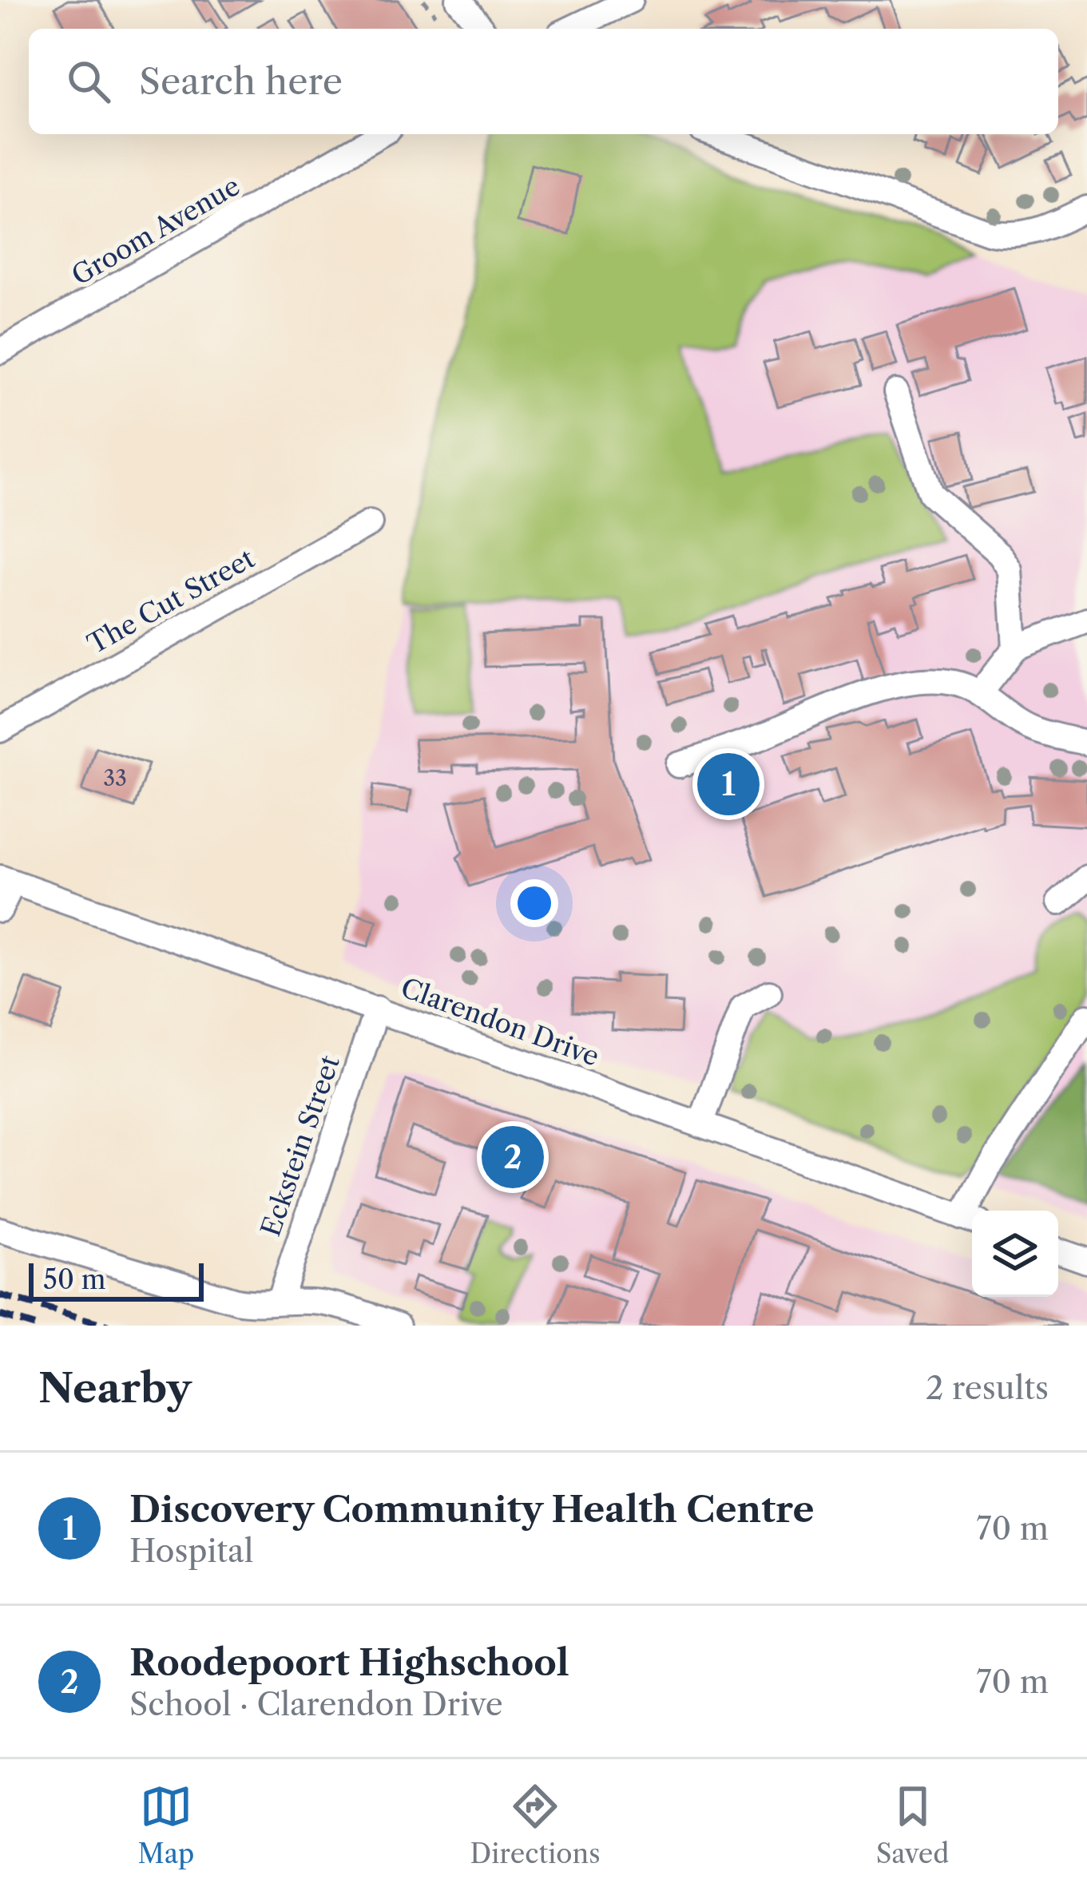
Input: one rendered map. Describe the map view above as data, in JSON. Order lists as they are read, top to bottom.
{
  "streets": {
    "street": [
      "Groom Avenue",
      "The Cut Street",
      "Clarendon Drive",
      "Eckstein Street"
    ]
  },
  "crossings": [
    ["Clarendon Drive", "Eckstein Street"]
  ],
  "house_numbers": ["33"],
  "scale_bar": "50 m",
  "page": {
    "search": "Search here",
    "pins": ["1", "2"],
    "scale": "50 m",
    "heading": ["Nearby", "2 results"],
    "list": [
      {
        "mark": "1",
        "name": "Discovery Community Health Centre",
        "note": "Hospital",
        "value": "70 m"
      },
      {
        "mark": "2",
        "name": "Roodepoort Highschool",
        "note": "School · Clarendon Drive",
        "value": "70 m"
      }
    ],
    "nav": ["Map", "Directions", "Saved"]
  }
}
